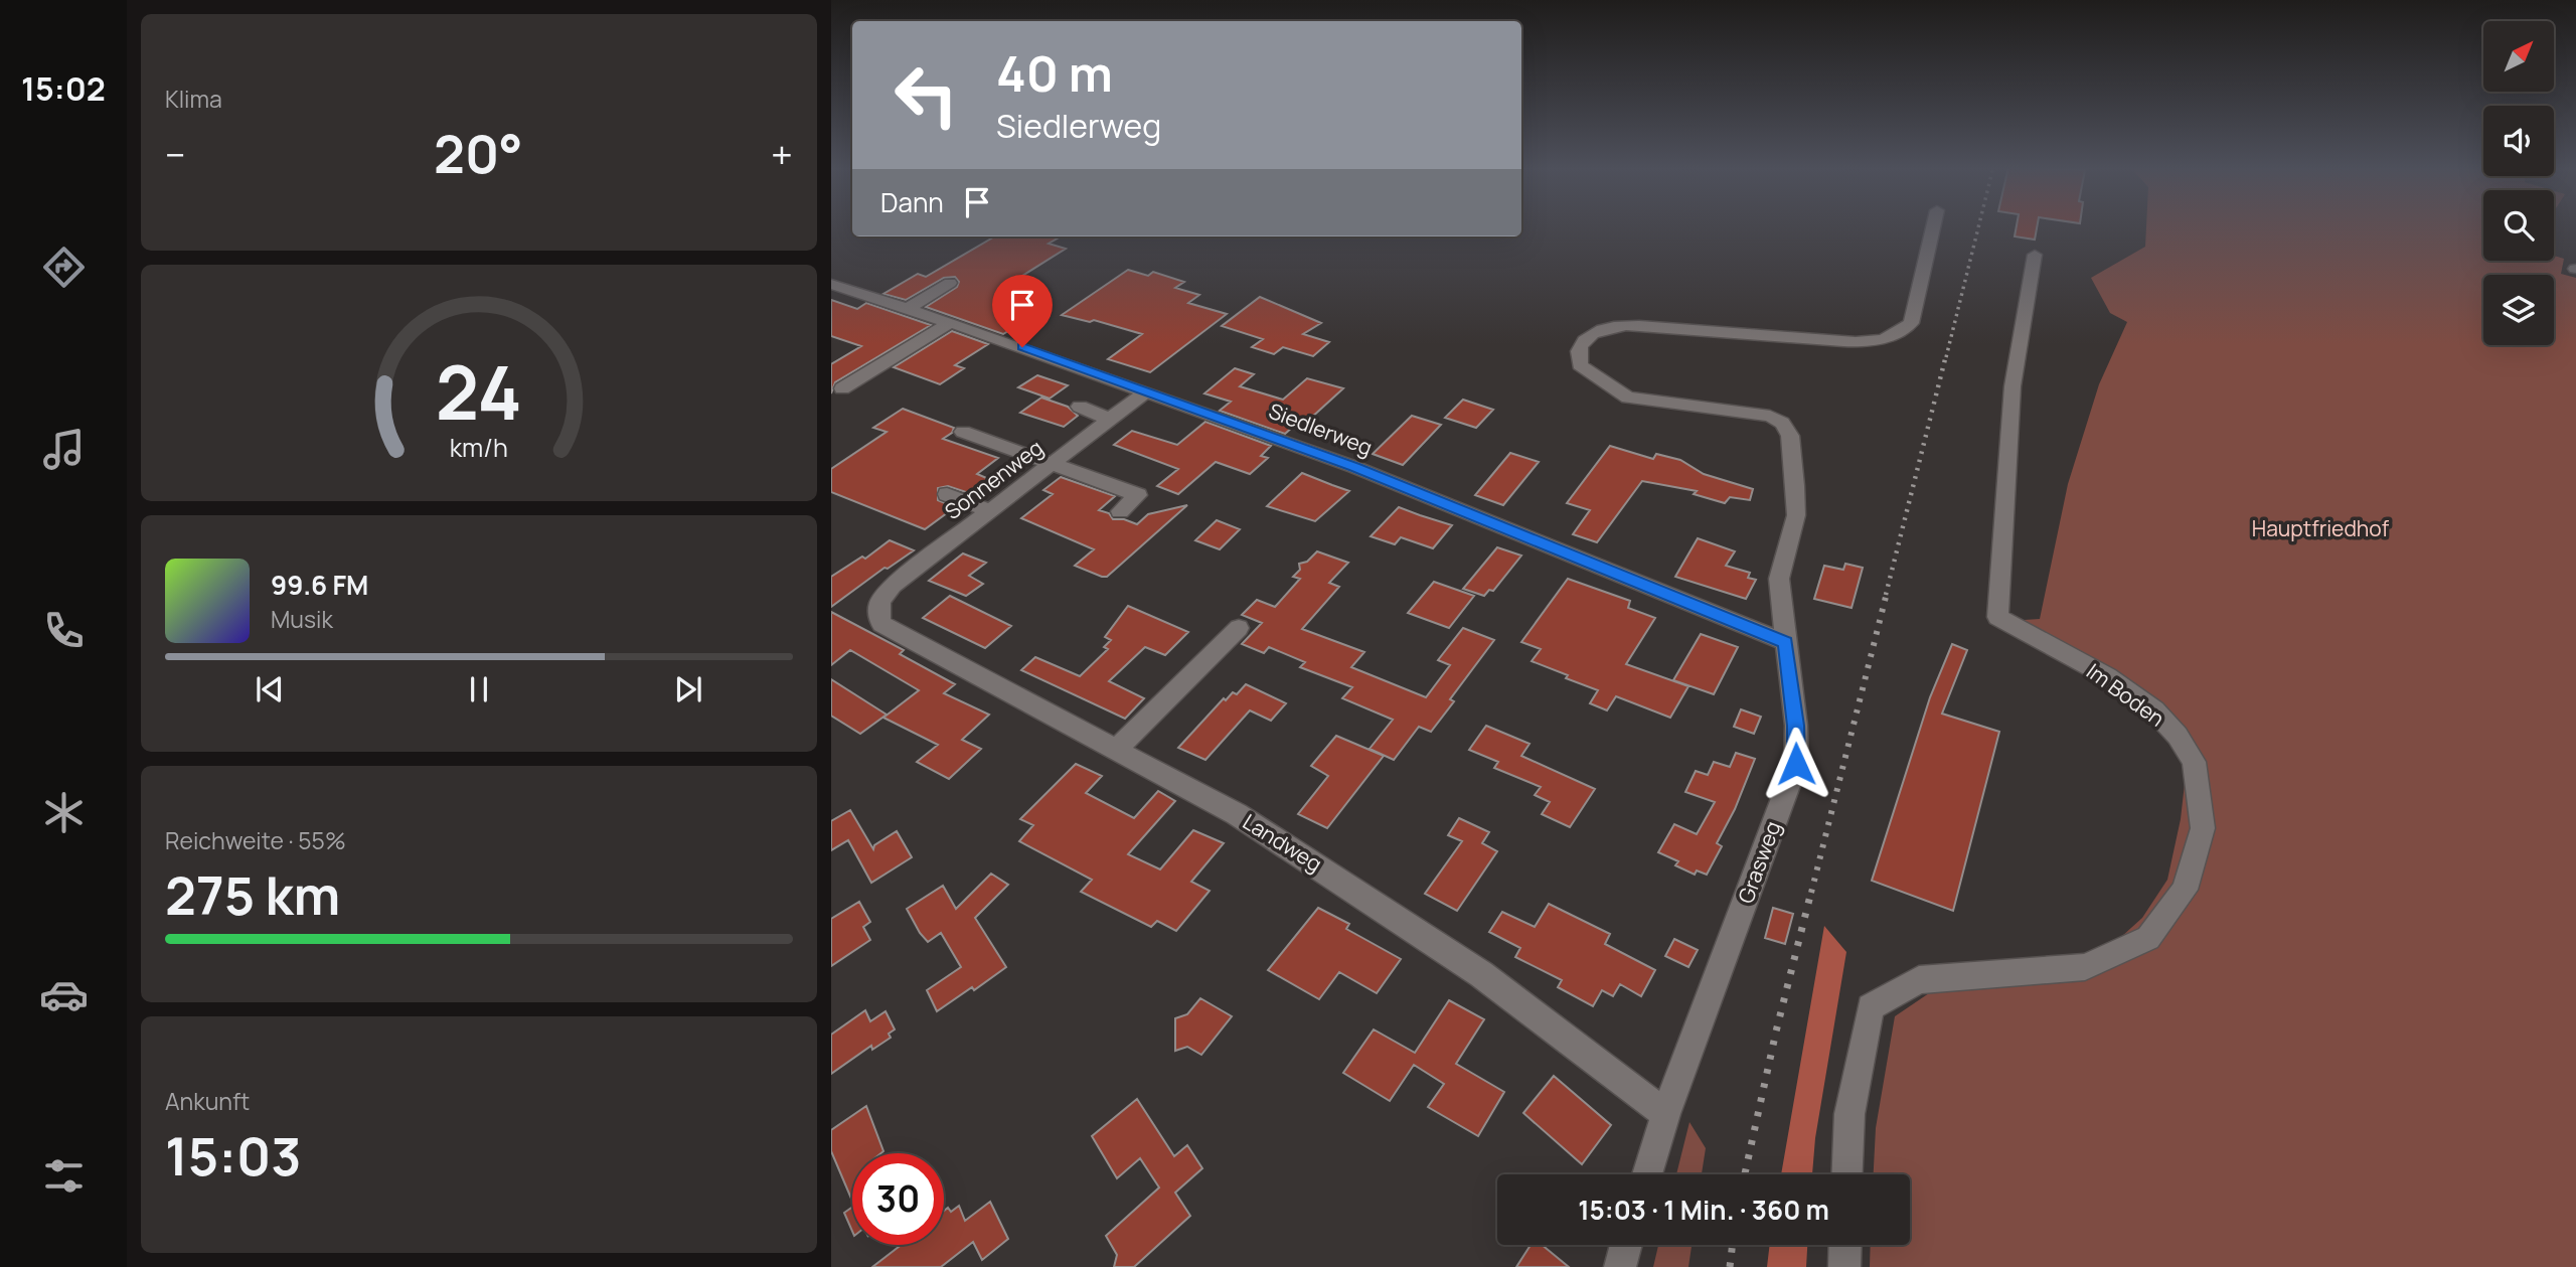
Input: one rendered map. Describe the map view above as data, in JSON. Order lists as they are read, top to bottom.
{
  "streets": {
    "street": [
      "Siedlerweg",
      "Sonnenweg",
      "Im Boden",
      "Landweg",
      "Grasweg"
    ]
  },
  "crossings": [
    ["Siedlerweg", "Sonnenweg"],
    ["Siedlerweg", "Grasweg"],
    ["Sonnenweg", "Landweg"],
    ["Landweg", "Grasweg"]
  ],
  "parks": ["Hauptfriedhof"],
  "north": "top right",
  "page": {
    "tabs": "15:02",
    "tile": [
      "Klima",
      ["Reichweite · 55%", "275 km"],
      ["Ankunft", "15:03"]
    ],
    "turn": ["40 m", "Siedlerweg"],
    "heat": ["−", "20°", "+"],
    "then": "Dann",
    "song": ["99.6 FM", "Musik"],
    "limit": "30",
    "trip": "15:03 · 1 Min. · 360 m",
    "gauge": ["24", "km/h"]
  }
}
